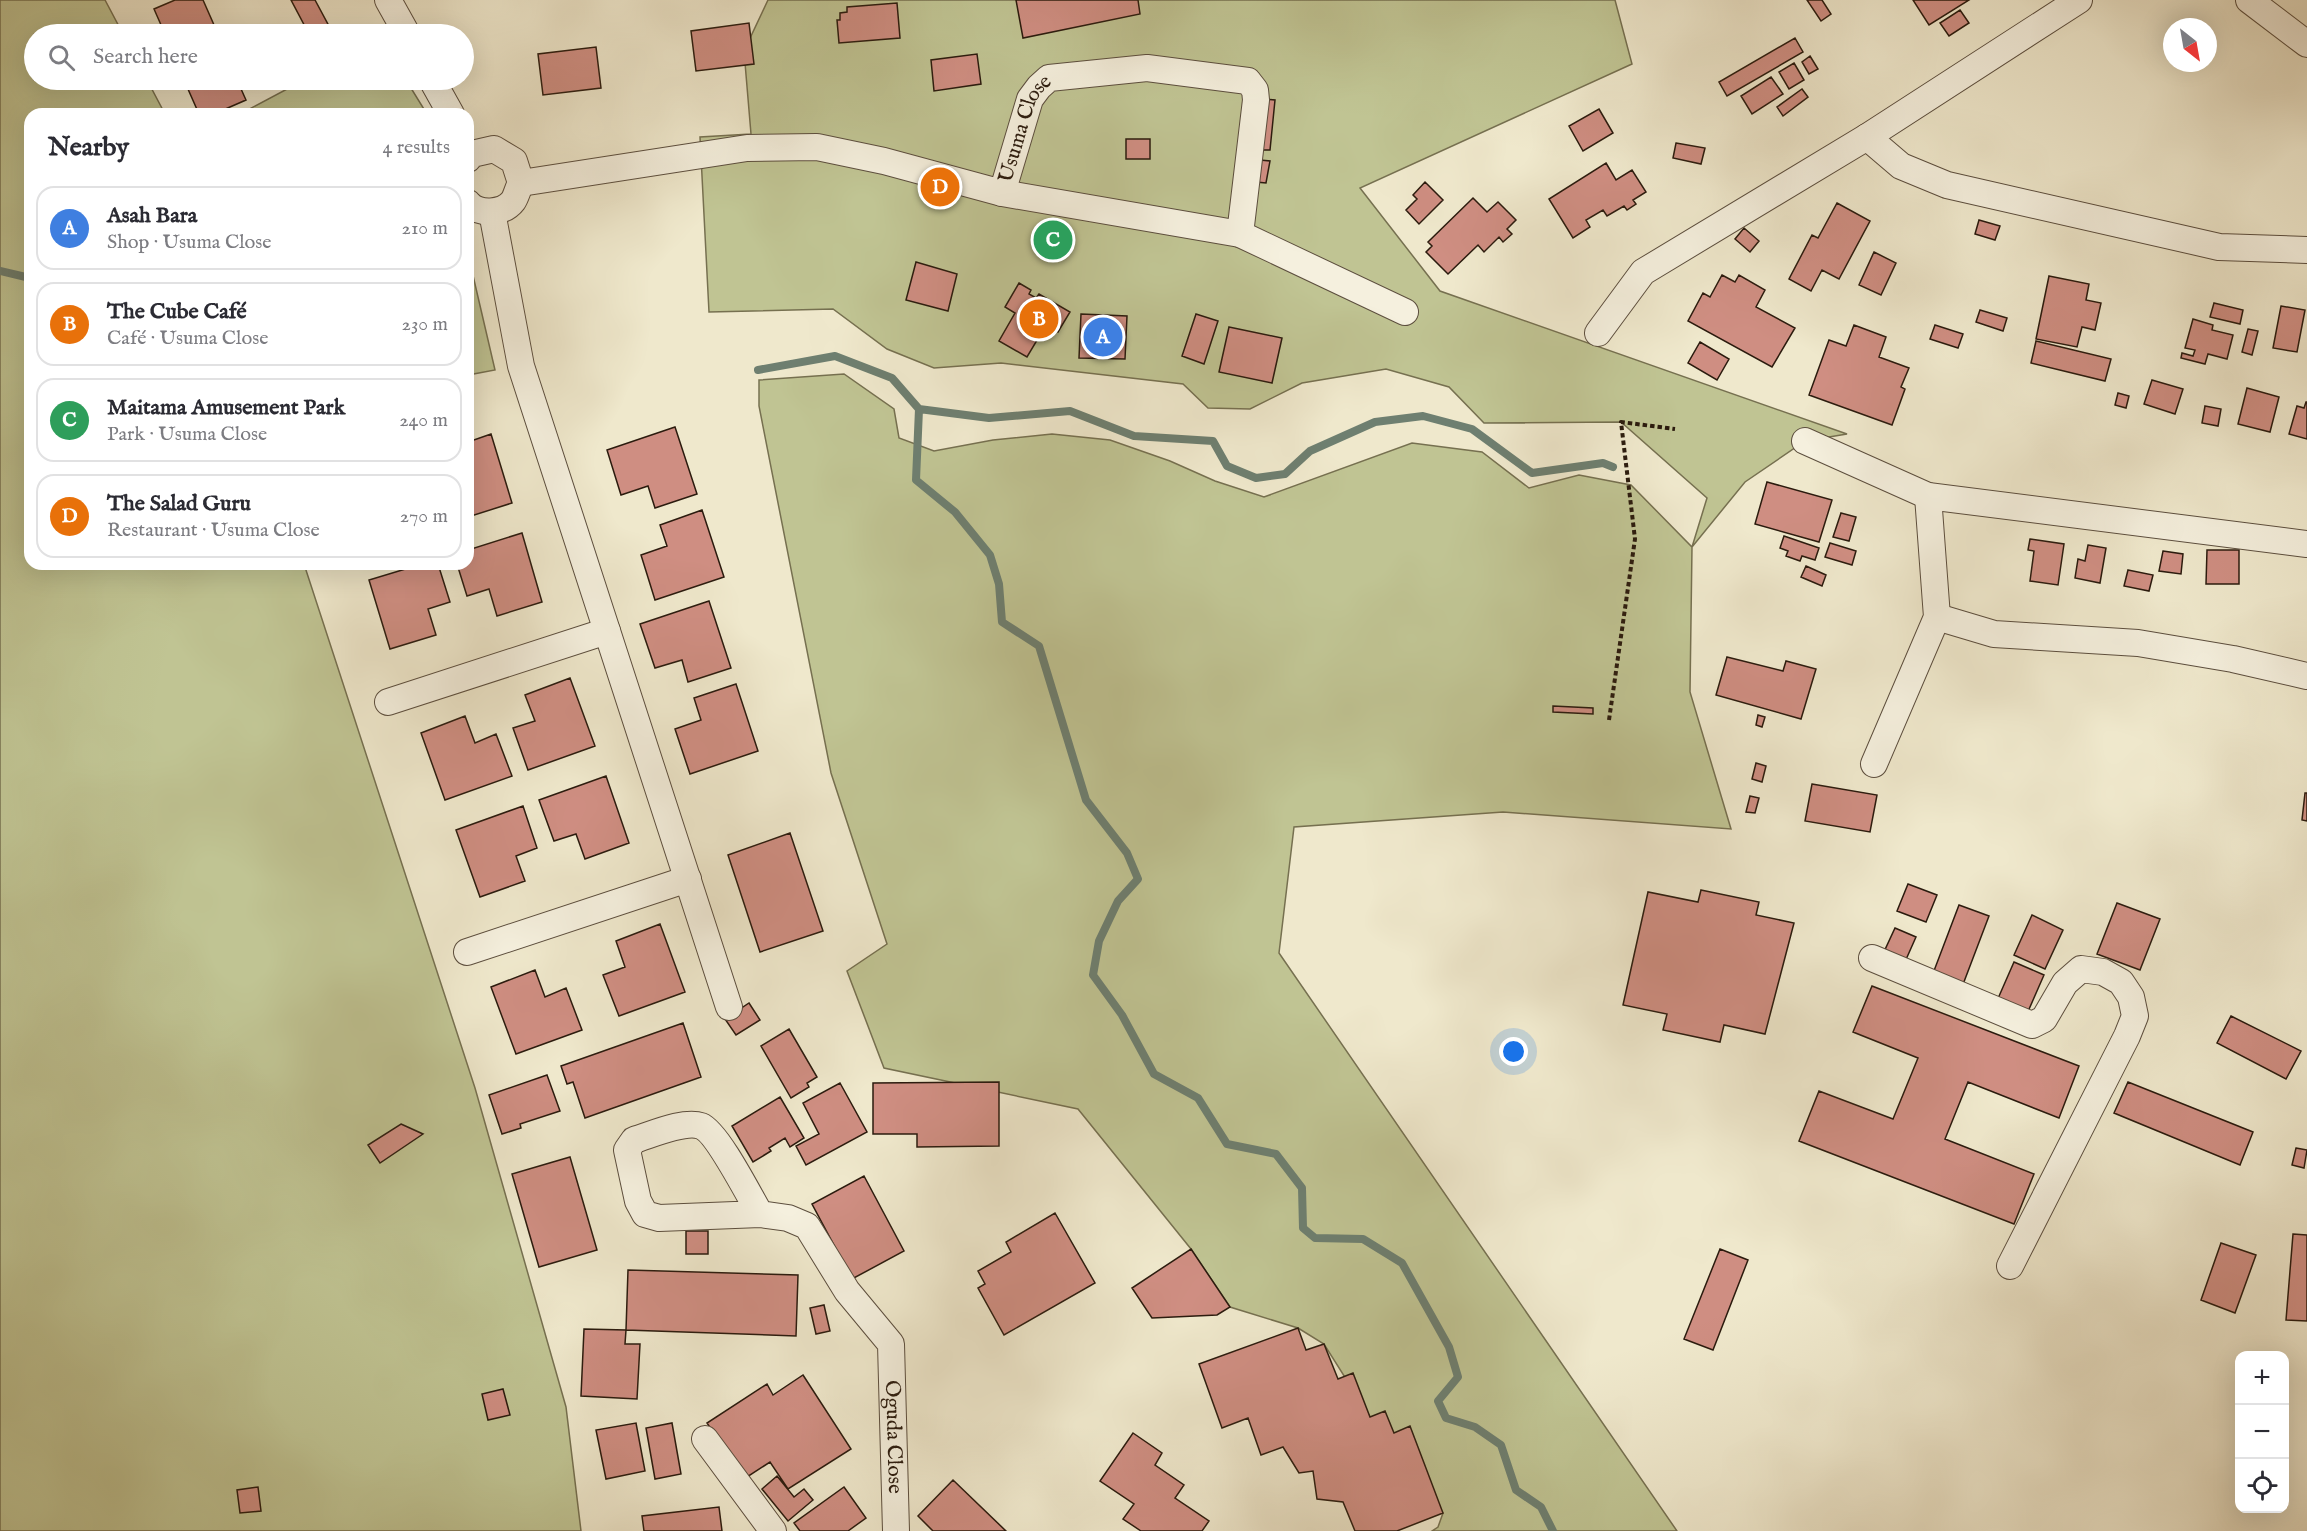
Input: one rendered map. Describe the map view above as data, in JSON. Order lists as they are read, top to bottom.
{
  "streets": {
    "street": ["Usuma Close", "Oguda Close"]
  },
  "north": "bottom right",
  "page": {
    "search": "Search here",
    "heading": ["Nearby", "4 results"],
    "pins": [
      "D",
      "C",
      "B",
      "A"
    ],
    "list": [
      {
        "mark": "A",
        "name": "Asah Bara",
        "note": "Shop · Usuma Close",
        "value": "210 m"
      },
      {
        "mark": "B",
        "name": "The Cube Café",
        "note": "Café · Usuma Close",
        "value": "230 m"
      },
      {
        "mark": "C",
        "name": "Maitama Amusement Park",
        "note": "Park · Usuma Close",
        "value": "240 m"
      },
      {
        "mark": "D",
        "name": "The Salad Guru",
        "note": "Restaurant · Usuma Close",
        "value": "270 m"
      }
    ],
    "map_buttons": ["+", "−"]
  }
}
